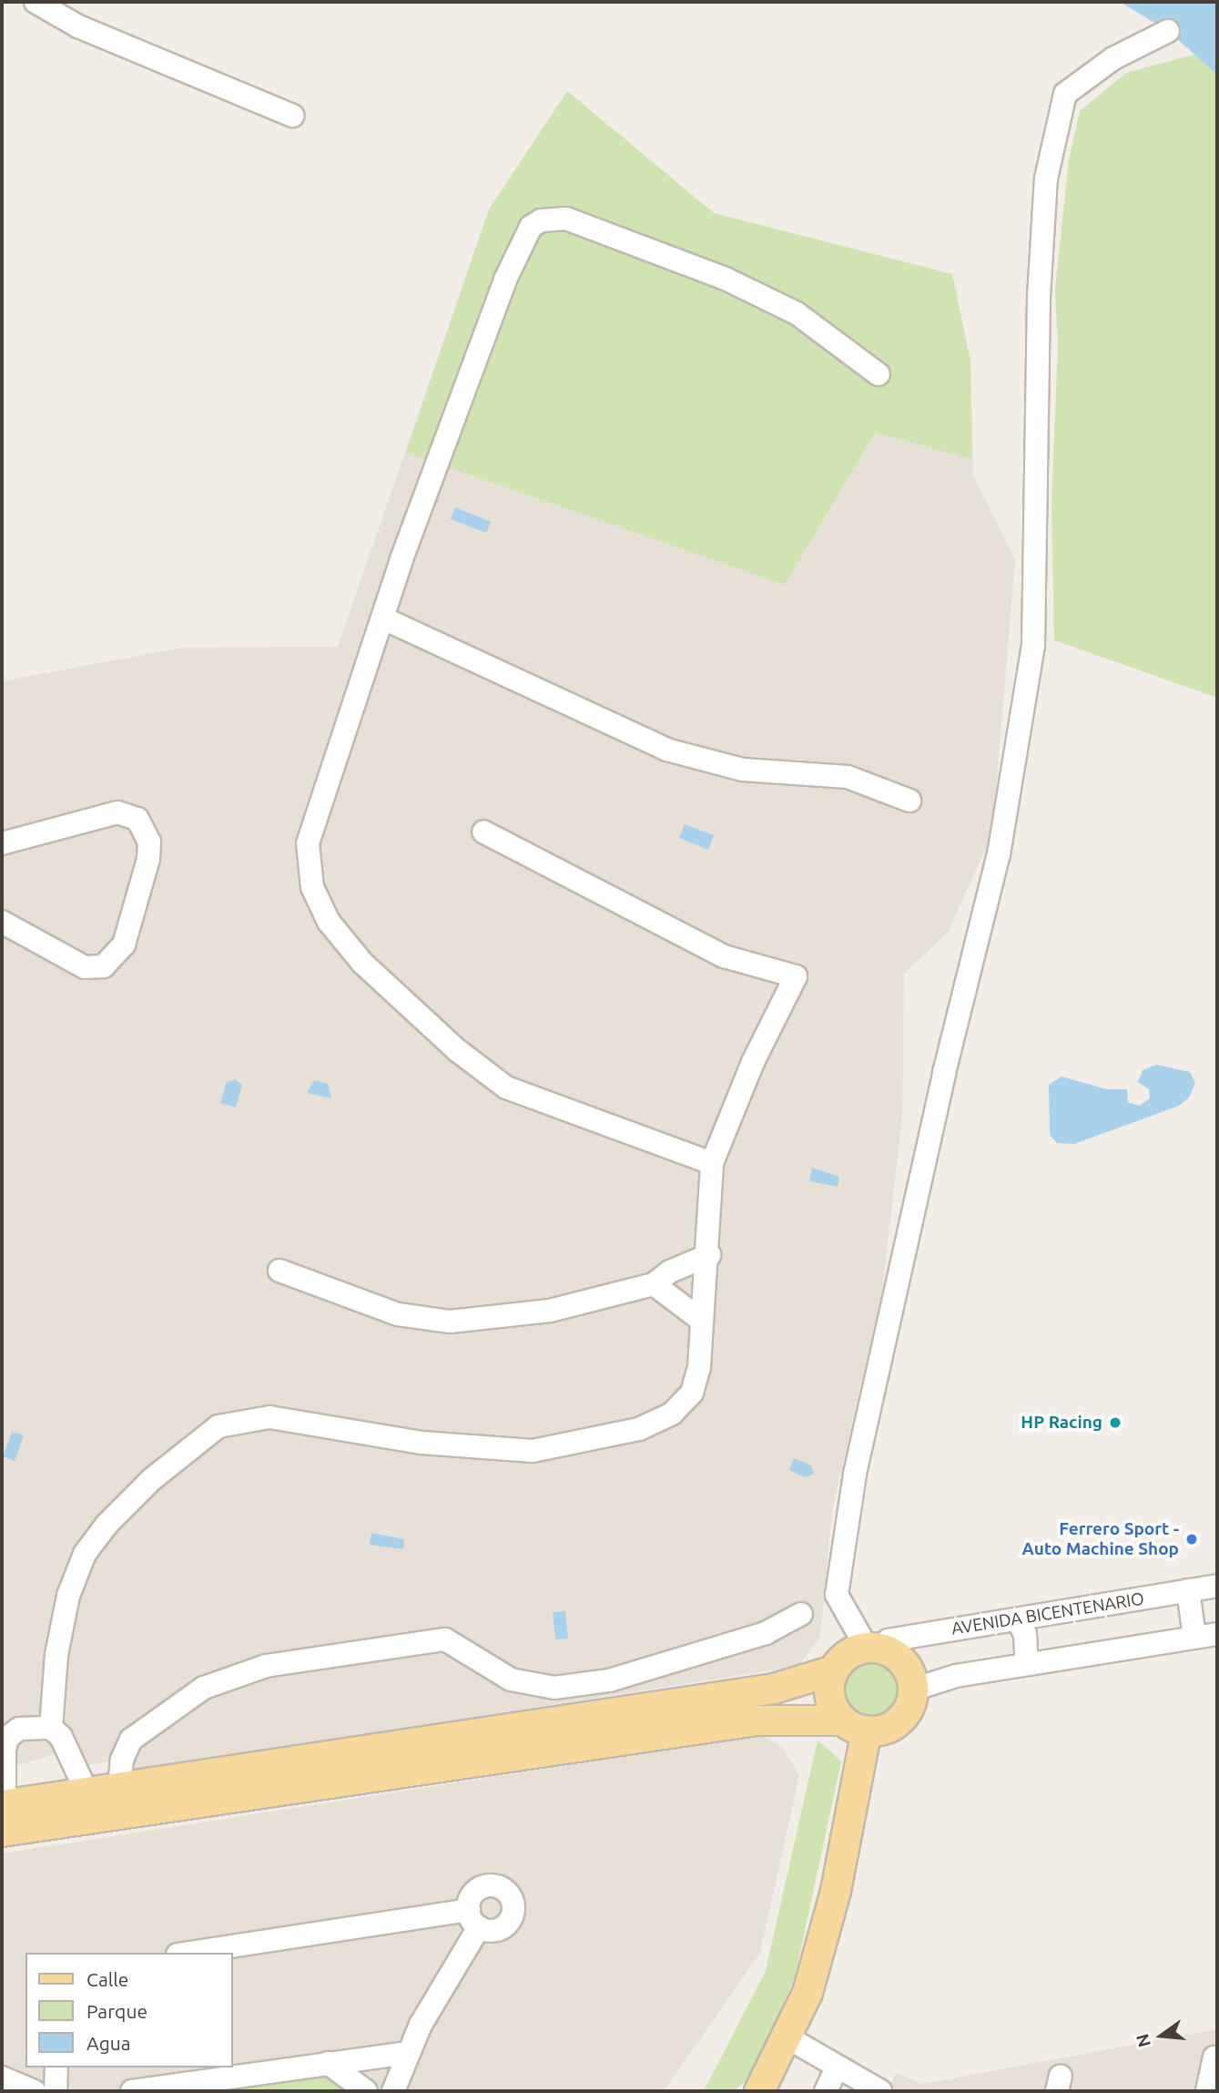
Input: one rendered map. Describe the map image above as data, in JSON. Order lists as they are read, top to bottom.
{
  "streets": {
    "street": ["AVENIDA BICENTENARIO"]
  },
  "places": ["HP Racing", "Ferrero Sport - Auto Machine Shop"],
  "legend": ["Calle", "Parque", "Agua"],
  "north": "left"
}
